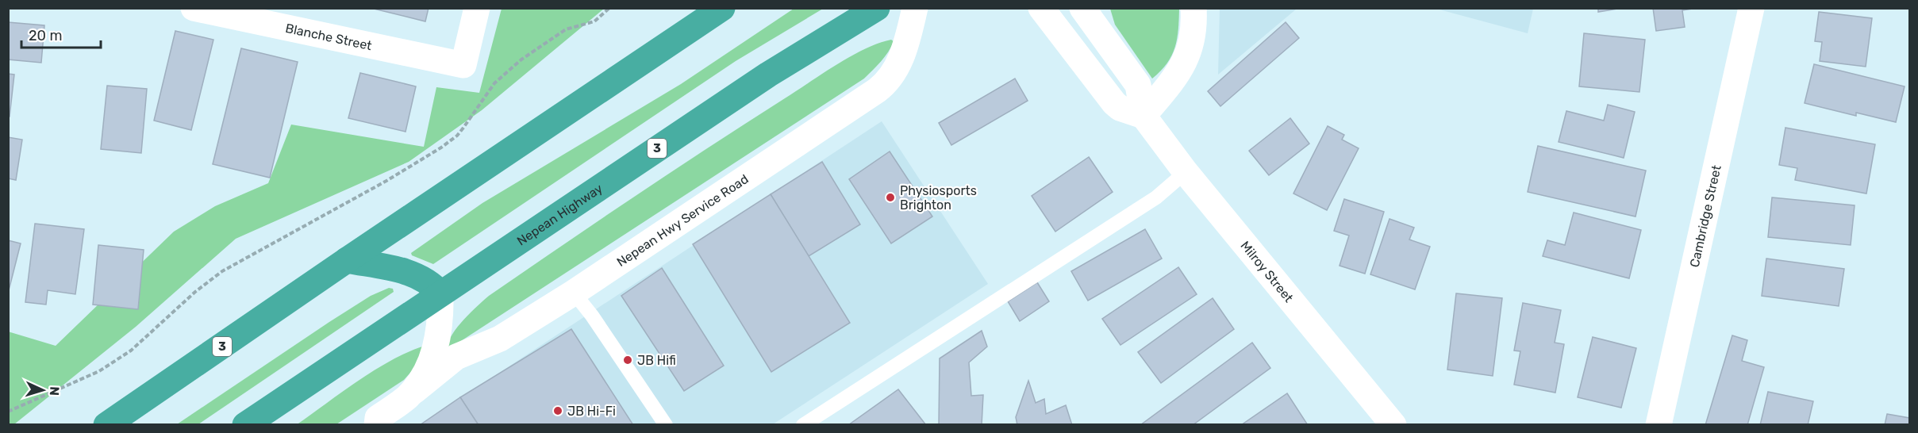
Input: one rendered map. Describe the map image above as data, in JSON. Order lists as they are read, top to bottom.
{
  "streets": {
    "highway": ["3", "Nepean Highway"],
    "street": [
      "Blanche Street",
      "Cambridge Street",
      "Nepean Hwy Service Road",
      "Milroy Street"
    ]
  },
  "places": ["Physiosports Brighton", "JB Hifi", "JB Hi-Fi"],
  "scale_bar": "20 m",
  "north": "right"
}
